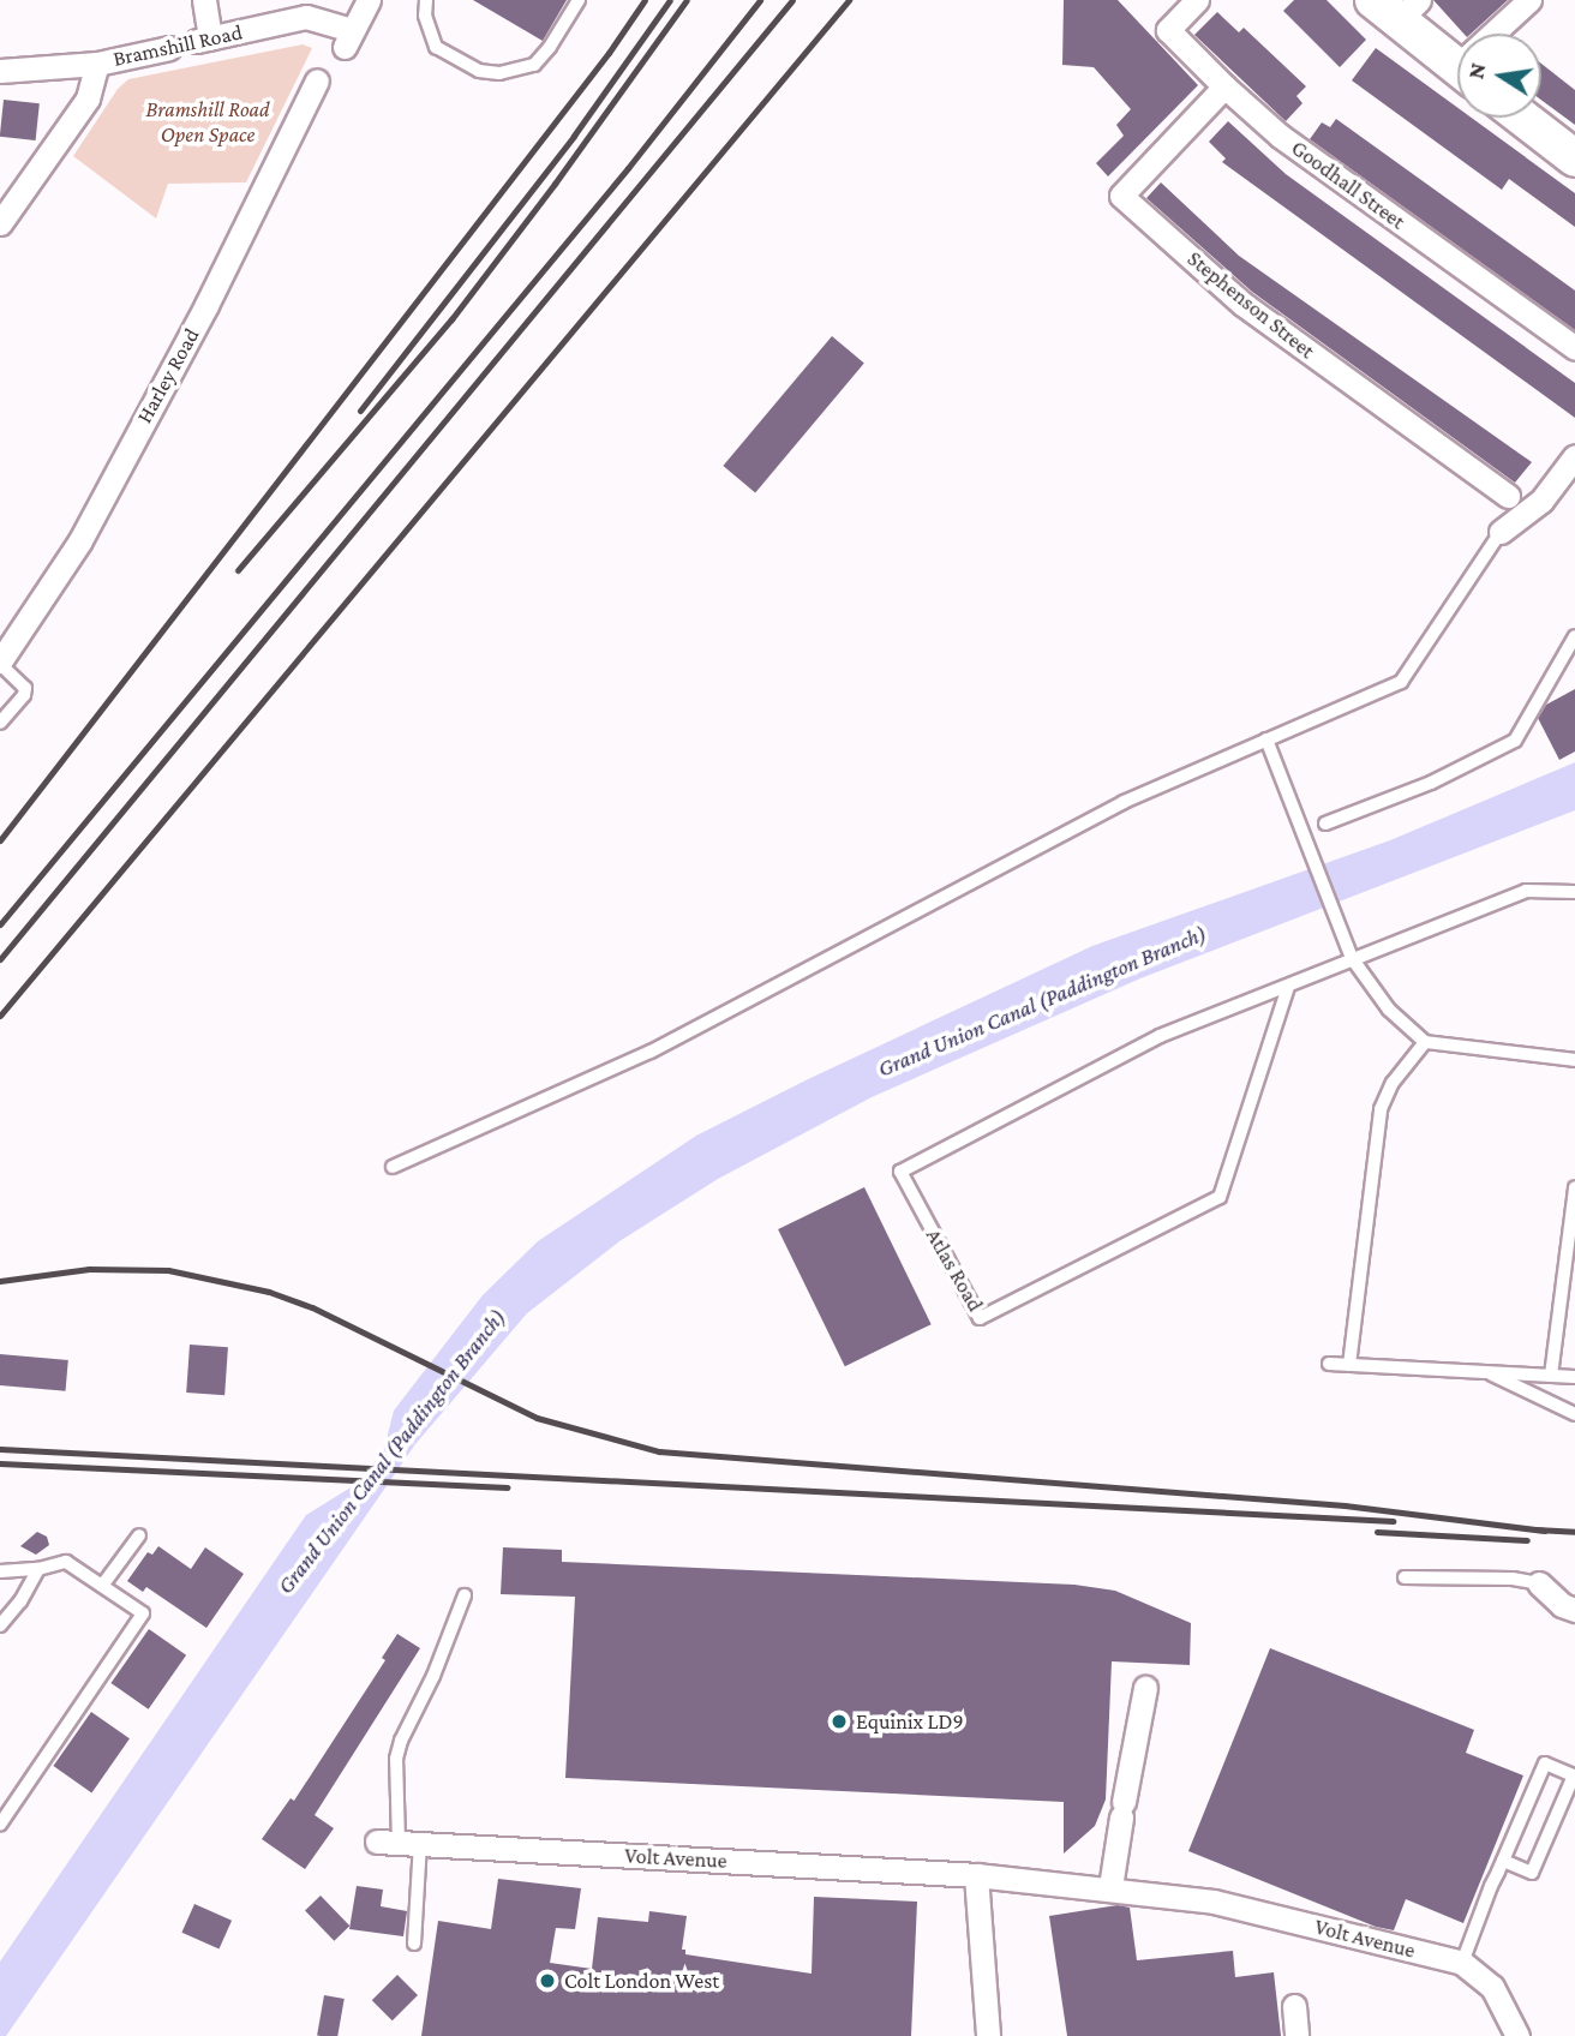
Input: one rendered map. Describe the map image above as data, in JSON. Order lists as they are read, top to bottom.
{
  "streets": {
    "street": [
      "Bramshill Road",
      "Goodhall Street",
      "Stephenson Street",
      "Harley Road",
      "Volt Avenue"
    ],
    "lane": ["Atlas Road"]
  },
  "crossings": [
    ["Goodhall Street", "Stephenson Street"]
  ],
  "water": ["Grand Union Canal (Paddington Branch)"],
  "parks": ["Bramshill Road Open Space"],
  "places": ["Equinix LD9", "Colt London West"],
  "north": "left"
}
